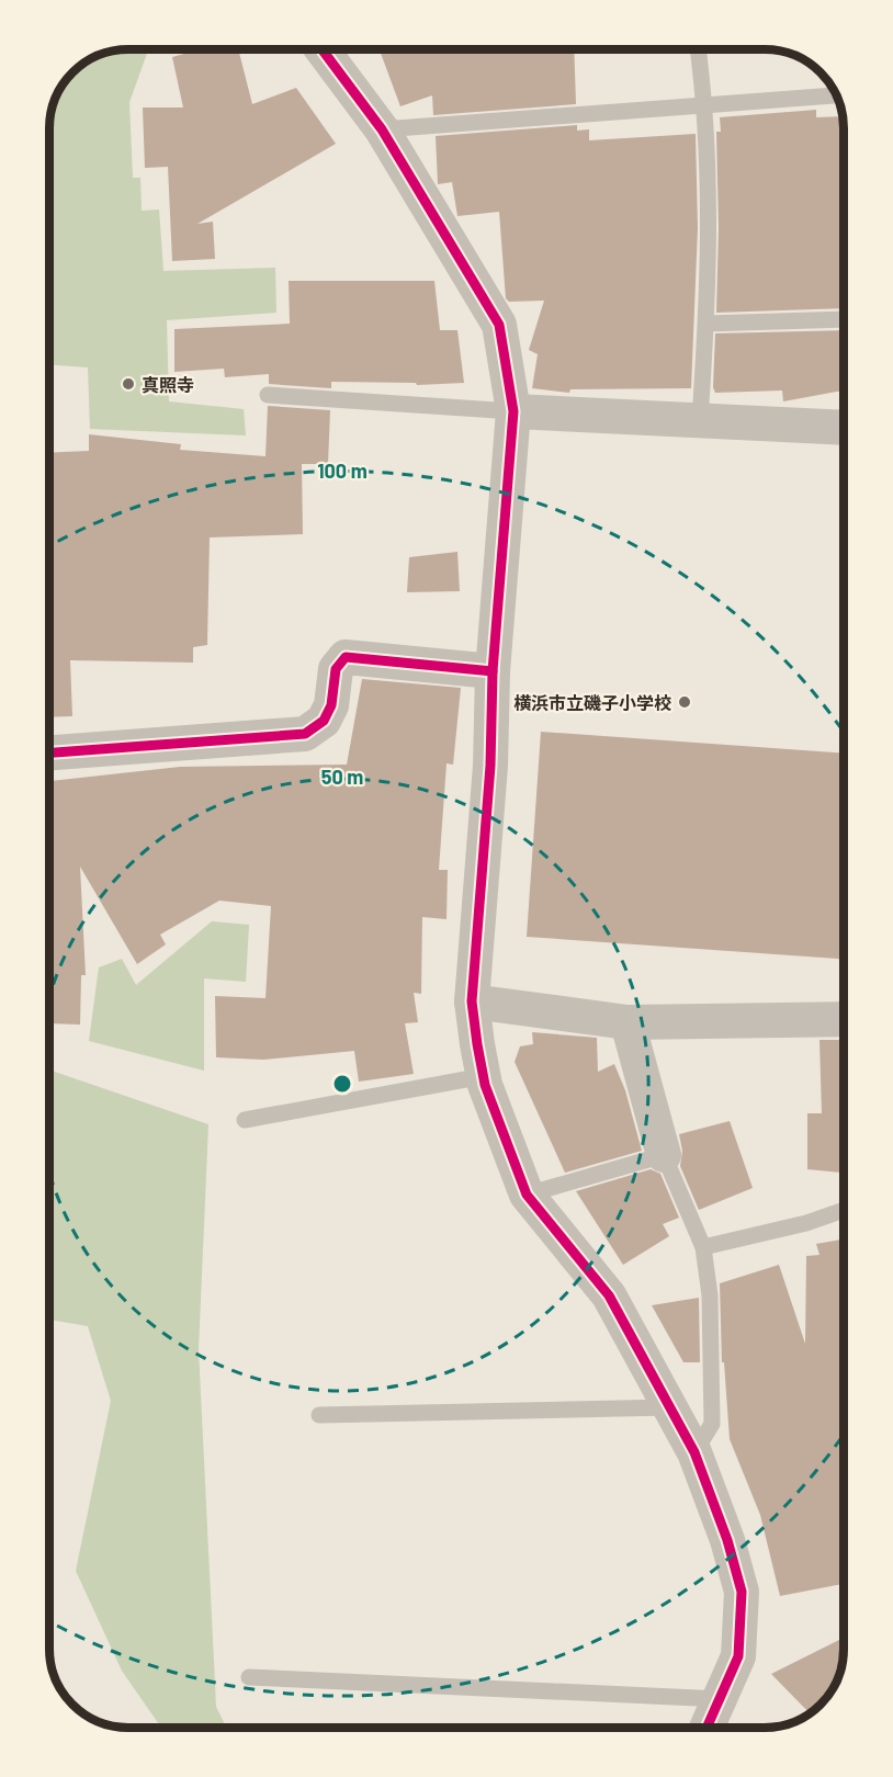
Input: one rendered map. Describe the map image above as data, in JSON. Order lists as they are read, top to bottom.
{
  "places": ["真照寺", "横浜市立磯子小学校"],
  "rings": ["100 m", "50 m"]
}
